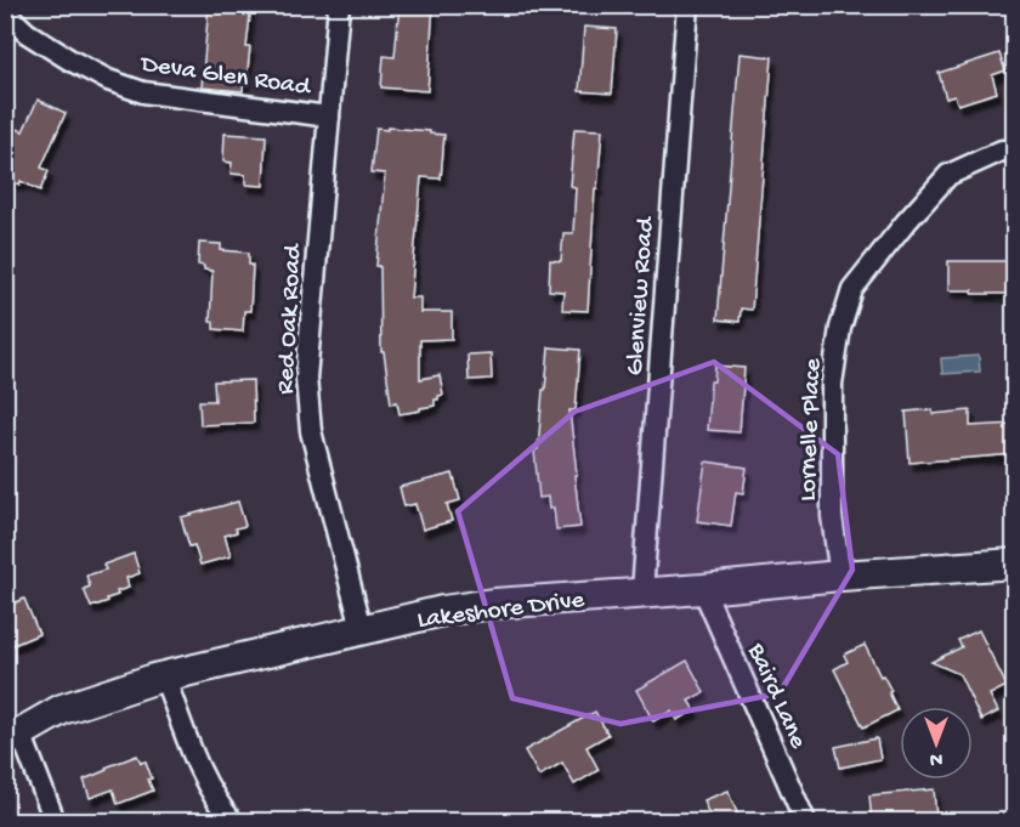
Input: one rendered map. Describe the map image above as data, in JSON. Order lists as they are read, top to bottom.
{
  "streets": {
    "street": [
      "Deva Glen Road",
      "Glenview Road",
      "Red Oak Road",
      "Lornelle Place",
      "Lakeshore Drive",
      "Baird Lane"
    ]
  },
  "crossings": [
    ["Deva Glen Road", "Red Oak Road"],
    ["Glenview Road", "Lakeshore Drive"],
    ["Red Oak Road", "Lakeshore Drive"],
    ["Lornelle Place", "Lakeshore Drive"],
    ["Lakeshore Drive", "Baird Lane"]
  ],
  "north": "bottom"
}
